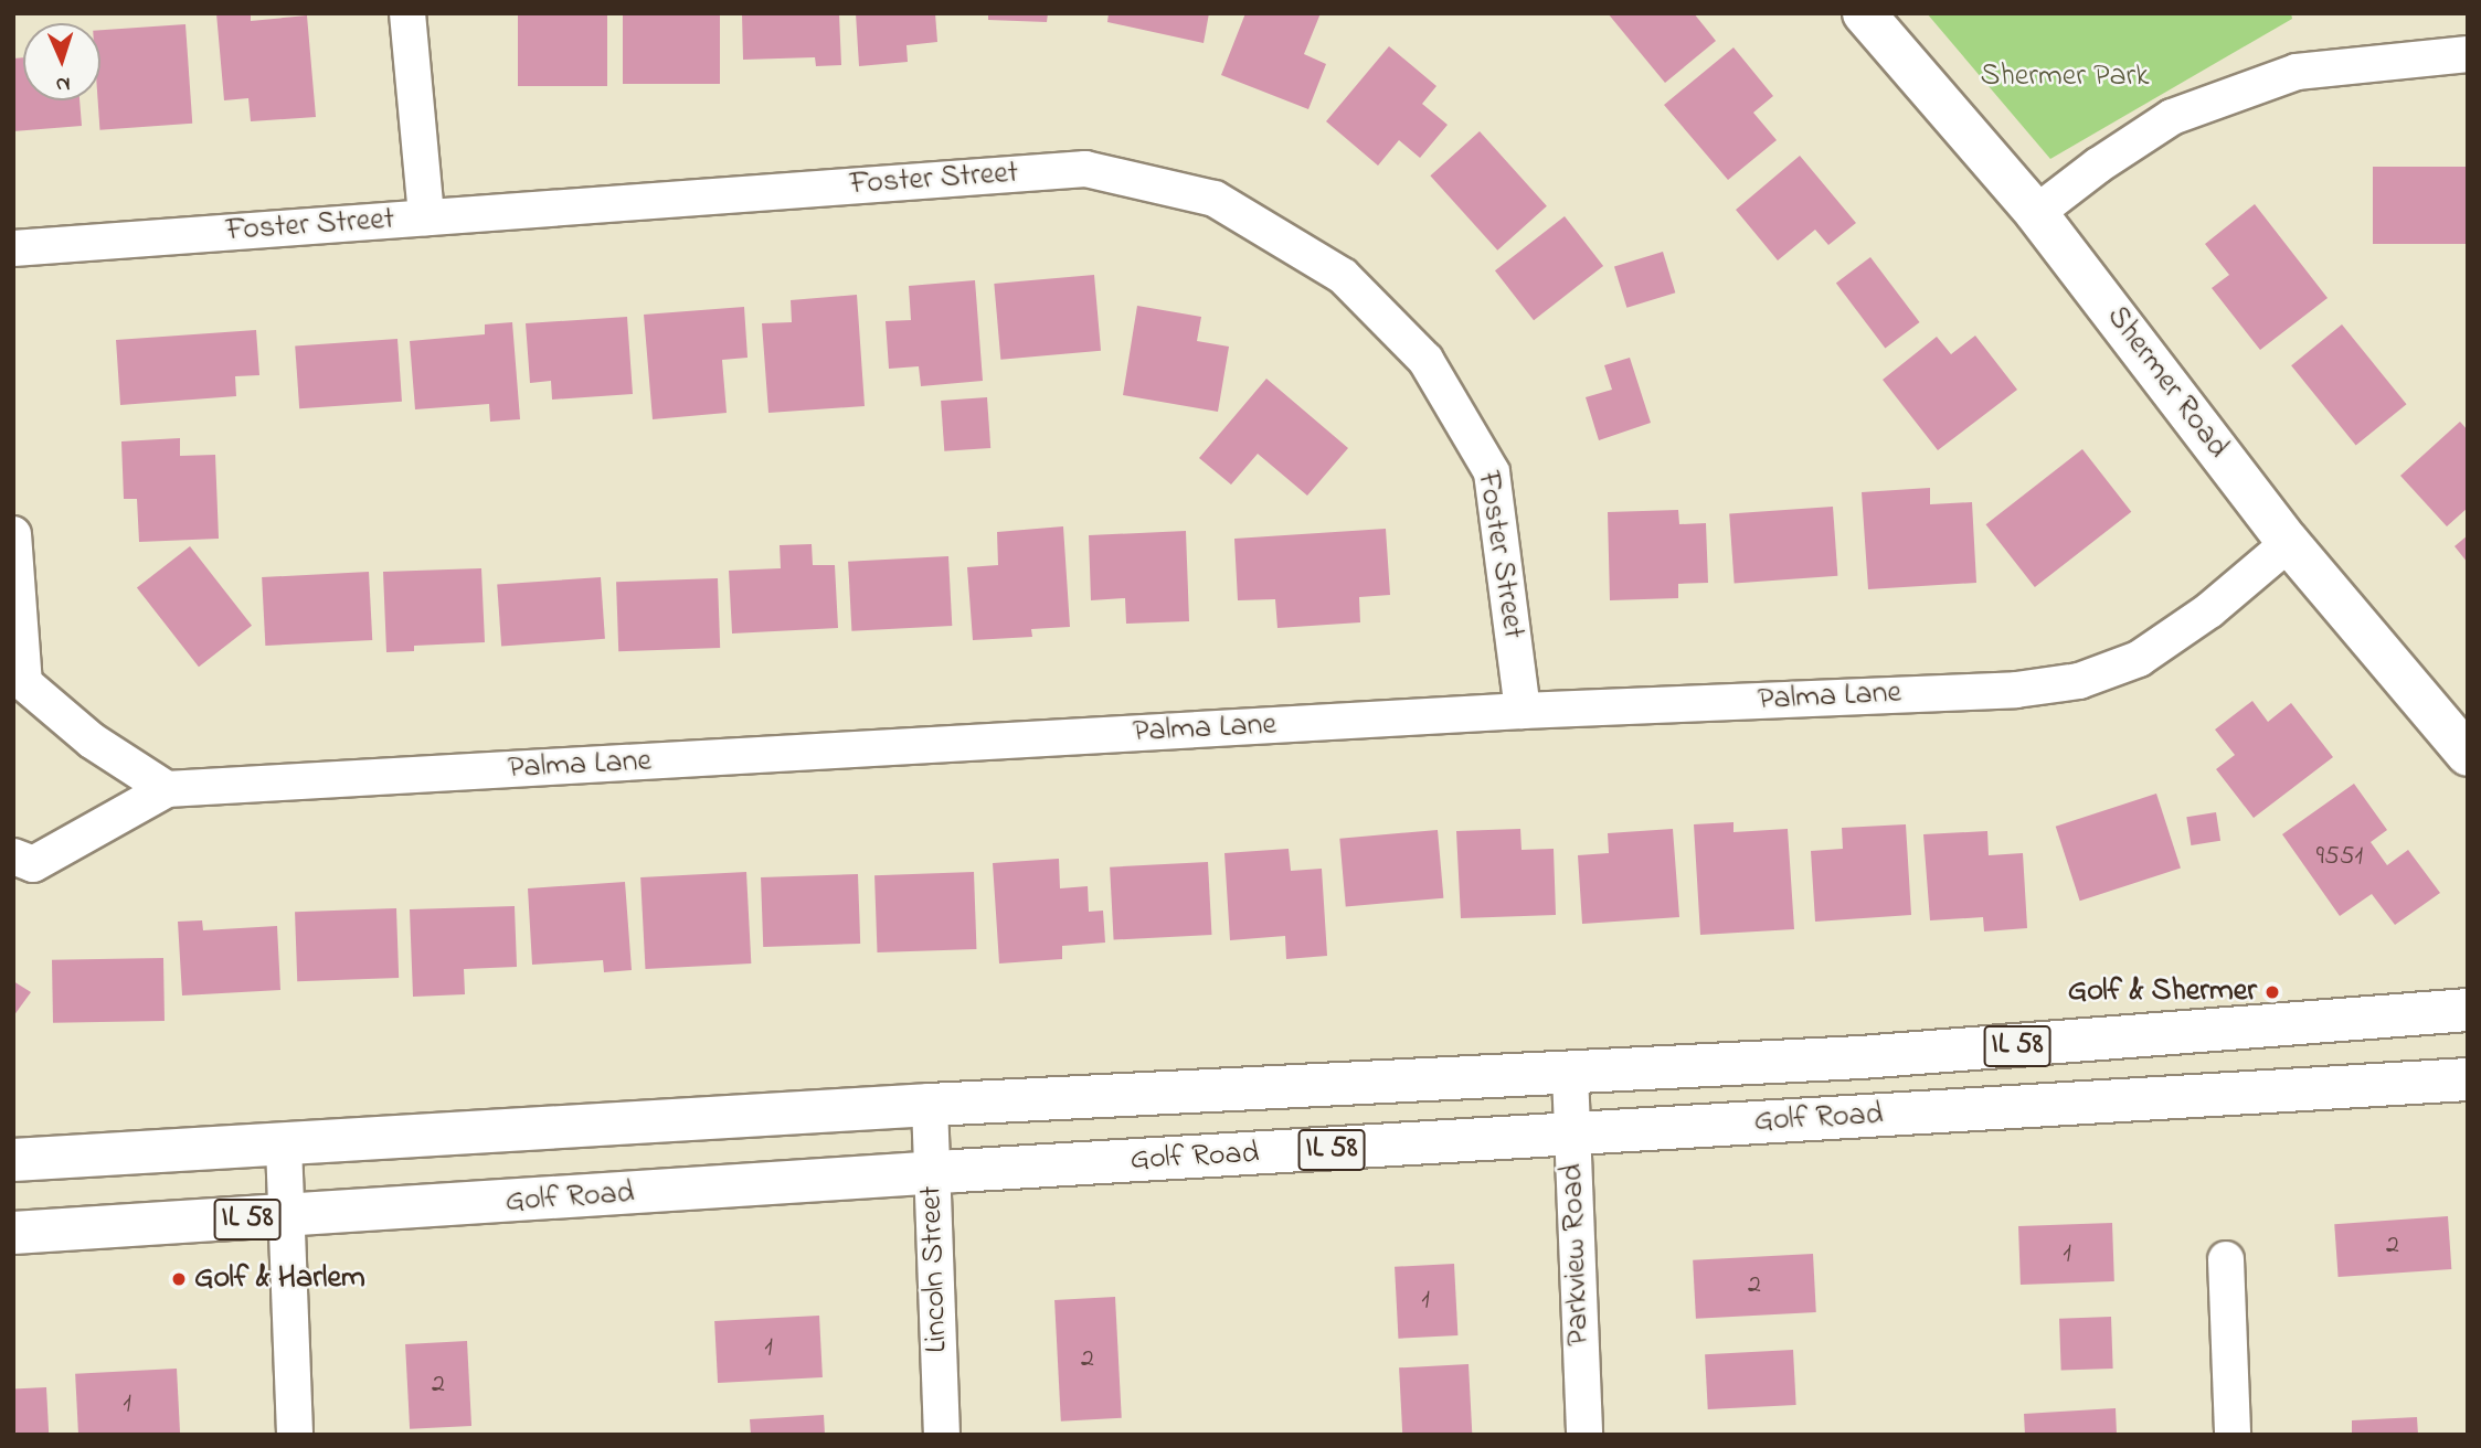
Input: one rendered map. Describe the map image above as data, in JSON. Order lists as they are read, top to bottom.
{
  "streets": {
    "main road": ["Shermer Road", "IL 58", "Golf Road"],
    "street": [
      "Foster Street",
      "Palma Lane",
      "Parkview Road",
      "Lincoln Street"
    ]
  },
  "crossings": [
    ["Foster Street", "Palma Lane"],
    ["Shermer Road", "Palma Lane"],
    ["Golf Road", "Parkview Road"],
    ["Golf Road", "Lincoln Street"]
  ],
  "parks": ["Shermer Park"],
  "places": ["Golf & Shermer", "Golf & Harlem"],
  "house_numbers": [
    "9551",
    "2",
    "1",
    "2",
    "1",
    "1",
    "2",
    "2",
    "1"
  ],
  "north": "bottom"
}
